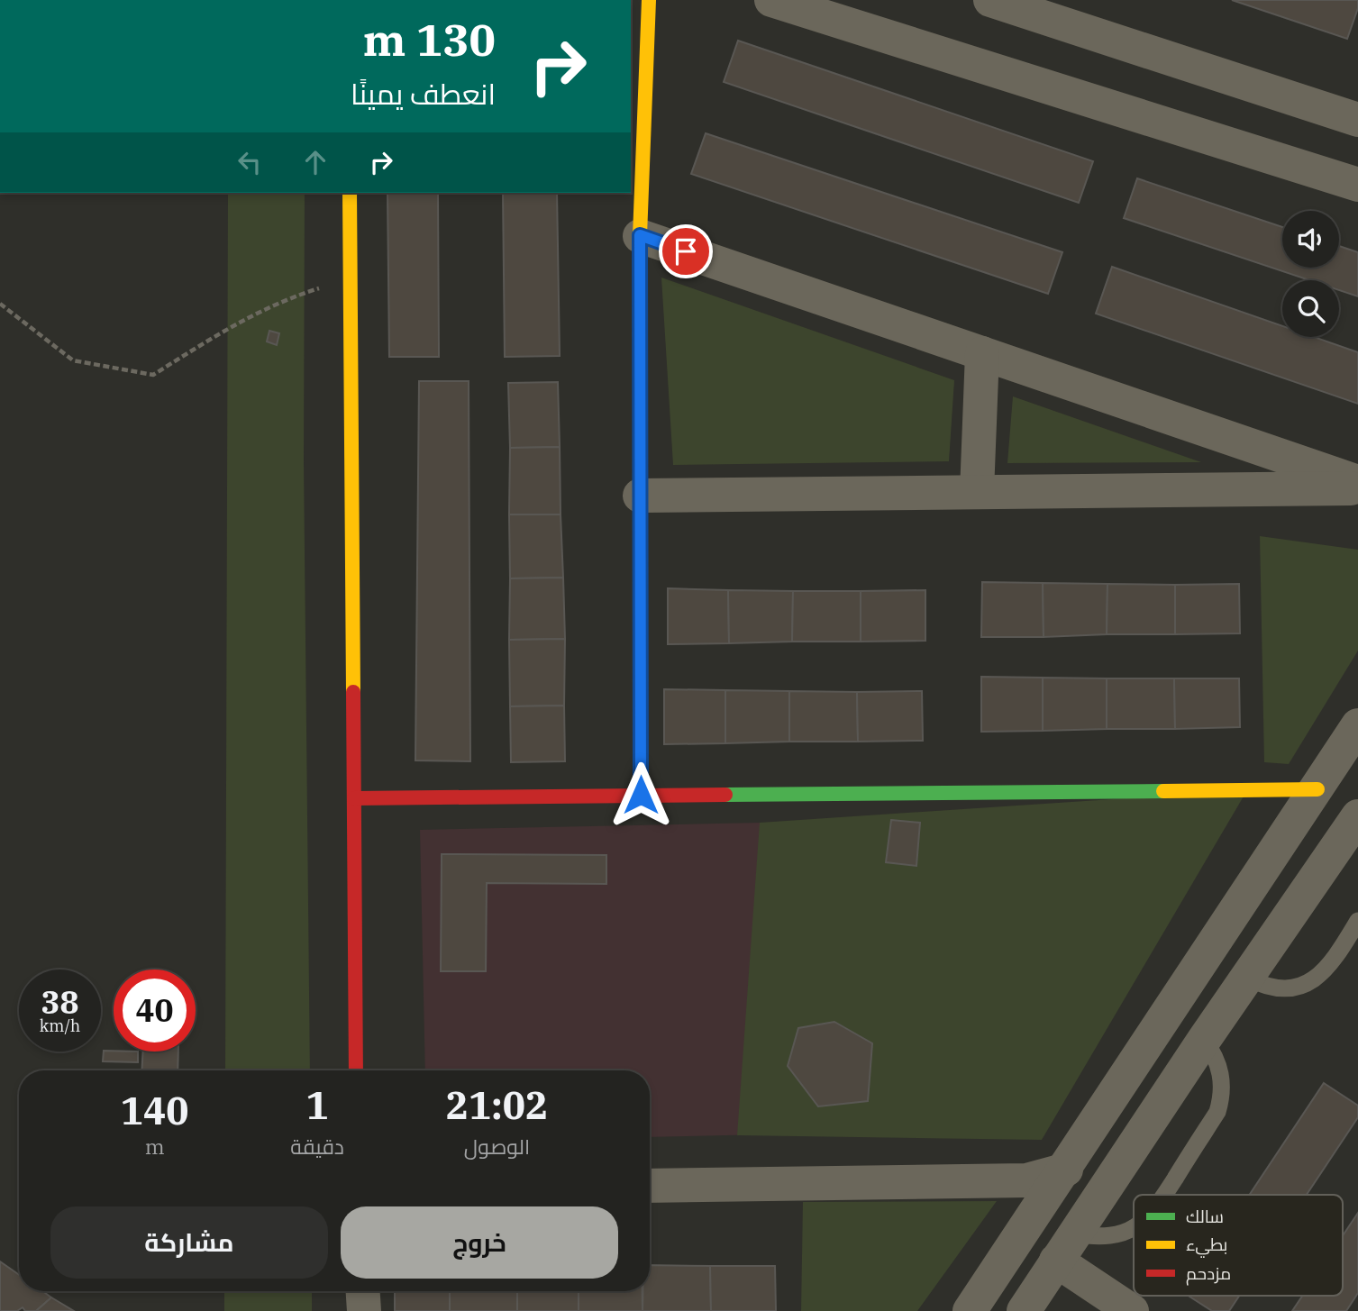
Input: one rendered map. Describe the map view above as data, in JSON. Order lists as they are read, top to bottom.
{
  "legend": ["سالك", "بطيء", "مزدحم"],
  "page": {
    "turn": ["130 m", "انعطف يمينًا"],
    "speed": "38 km/h",
    "limit": "40",
    "eta": [
      "21:02",
      "الوصول",
      "1",
      "دقيقة",
      "140",
      "m"
    ],
    "buttons": ["خروج", "مشاركة"]
  }
}
